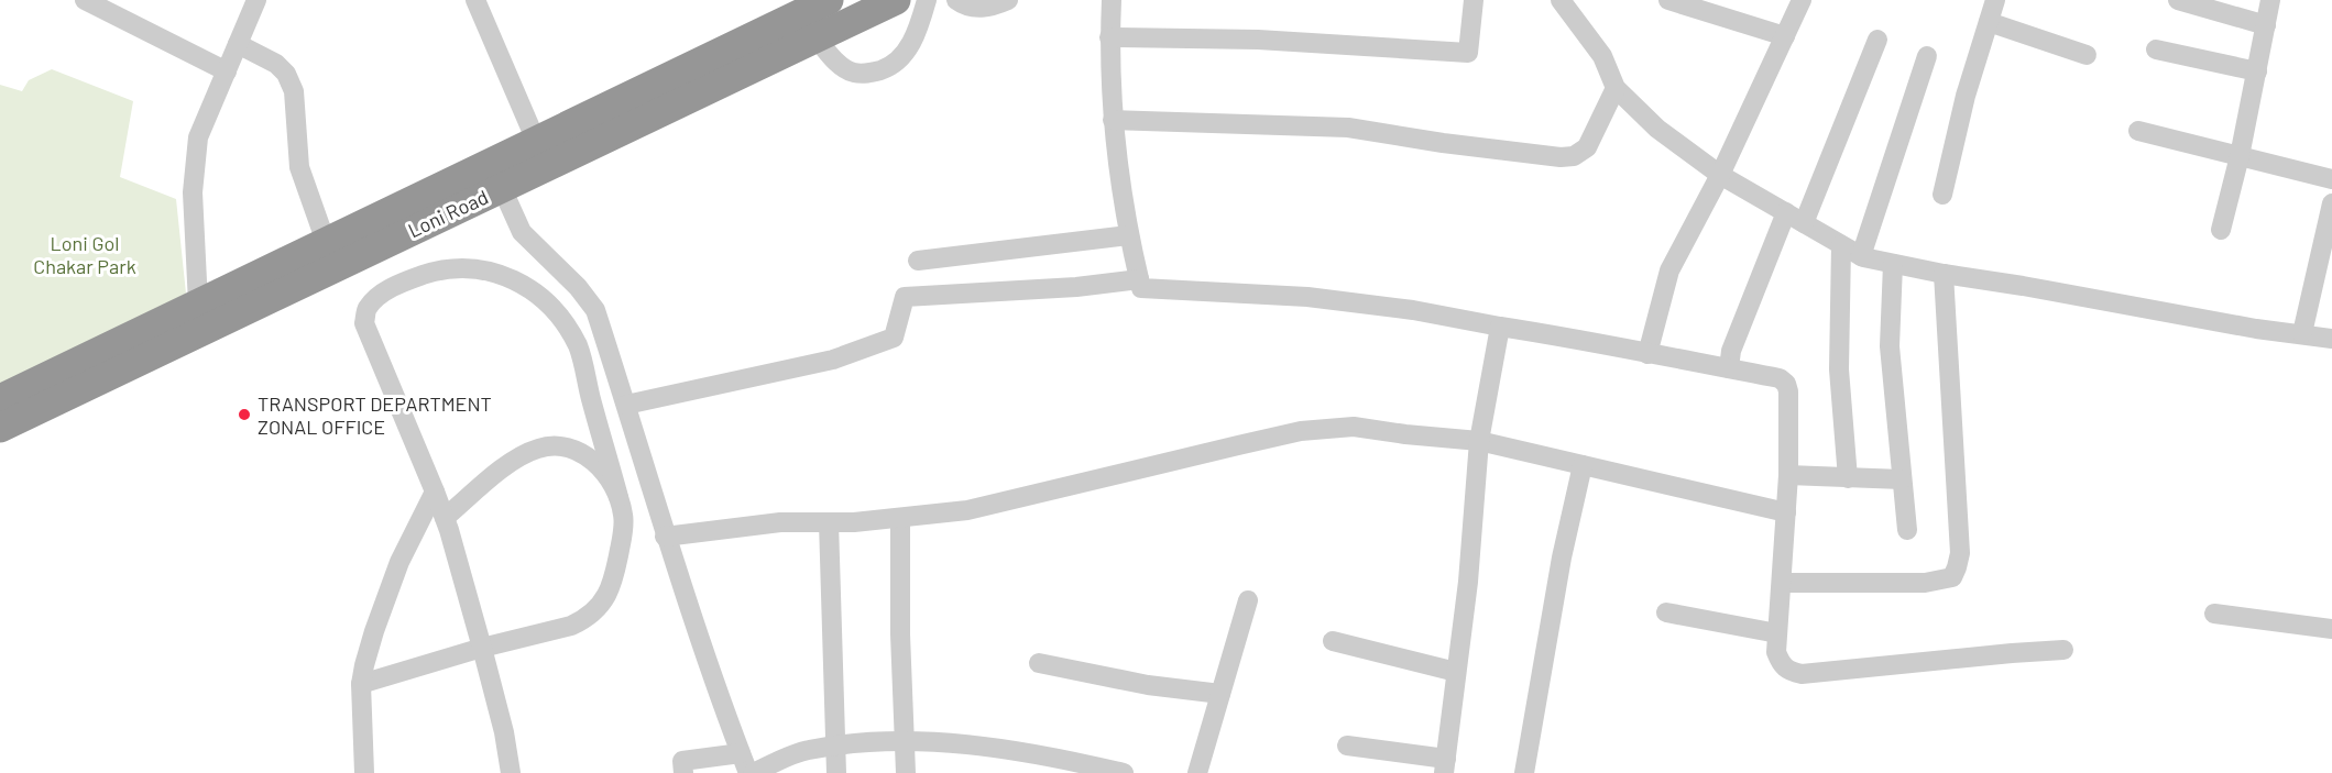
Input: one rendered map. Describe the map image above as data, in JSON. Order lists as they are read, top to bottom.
{
  "streets": {
    "highway": ["Loni Road"]
  },
  "parks": ["Loni Gol Chakar Park"],
  "places": ["TRANSPORT DEPARTMENT ZONAL OFFICE"]
}
